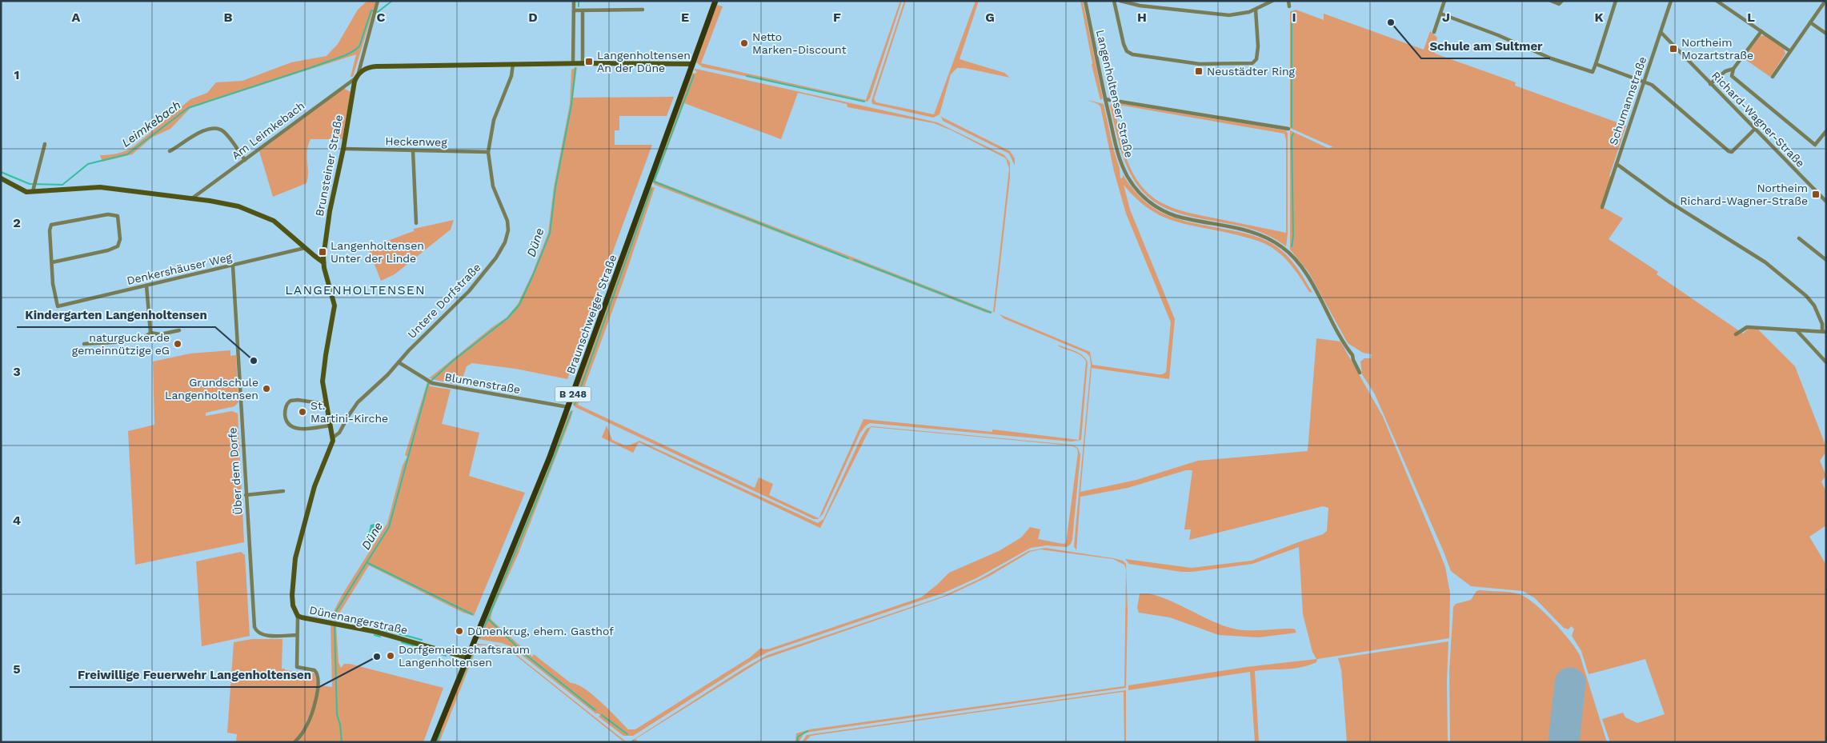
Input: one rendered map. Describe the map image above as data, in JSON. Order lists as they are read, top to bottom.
{
  "streets": {
    "main road": ["Braunschweiger Straße", "B 248"],
    "street": [
      "Langenholtenser Straße",
      "Schumannstraße",
      "Richard-Wagner-Straße",
      "Am Leimkebach",
      "Heckenweg",
      "Brunsteiner Straße",
      "Denkershäuser Weg",
      "Untere Dorfstraße",
      "Blumenstraße",
      "Über dem Dorfe",
      "Dünenangerstraße"
    ]
  },
  "crossings": [
    ["Schumannstraße", "Richard-Wagner-Straße"],
    ["Am Leimkebach", "Brunsteiner Straße"],
    ["Heckenweg", "Brunsteiner Straße"],
    ["Heckenweg", "Untere Dorfstraße"],
    ["Brunsteiner Straße", "Dünenangerstraße"],
    ["Denkershäuser Weg", "Über dem Dorfe"],
    ["Untere Dorfstraße", "Blumenstraße"],
    ["Untere Dorfstraße", "Dünenangerstraße"],
    ["Braunschweiger Straße", "Blumenstraße"],
    ["Braunschweiger Straße", "Dünenangerstraße"]
  ],
  "districts": ["LANGENHOLTENSEN"],
  "water": ["Leimkebach", "Düne"],
  "places": {
    "other": [
      "Schule am Sultmer",
      "Netto Marken-Discount",
      "naturgucker.de gemeinnützige eG",
      "Kindergarten Langenholtensen",
      "Grundschule Langenholtensen",
      "St. Martini-Kirche",
      "Dünenkrug, ehem. Gasthof",
      "Dorfgemeinschaftsraum Langenholtensen",
      "Freiwillige Feuerwehr Langenholtensen"
    ],
    "transit": [
      "Northeim Mozartstraße",
      "Langenholtensen An der Düne",
      "Neustädter Ring",
      "Northeim Richard-Wagner-Straße",
      "Langenholtensen Unter der Linde"
    ]
  },
  "grid": {
    "columns": [
      "A",
      "B",
      "C",
      "D",
      "E",
      "F",
      "G",
      "H",
      "I",
      "J",
      "K",
      "L"
    ],
    "rows": [
      "1",
      "2",
      "3",
      "4",
      "5"
    ]
  }
}
